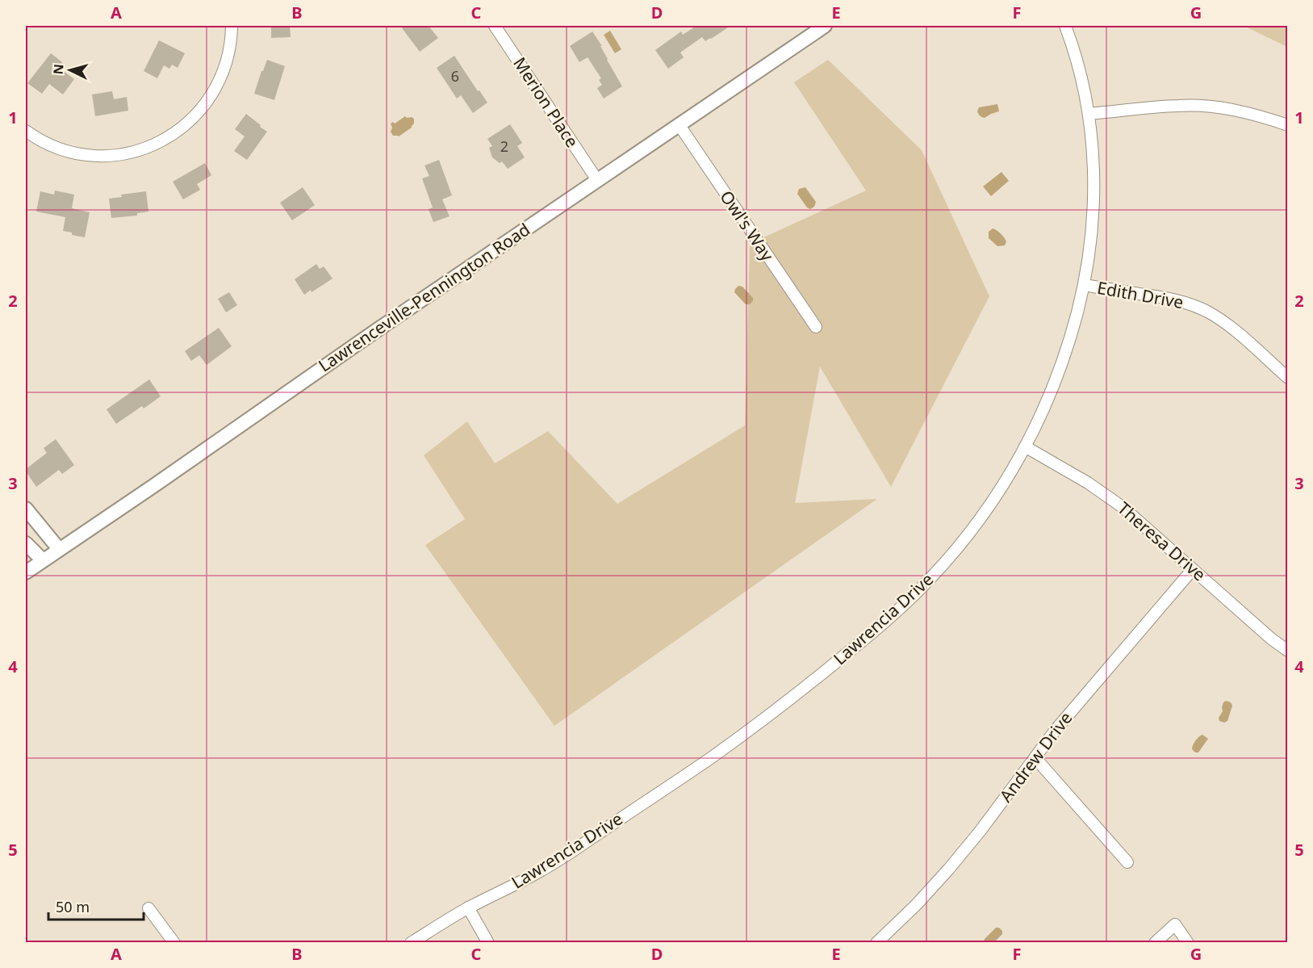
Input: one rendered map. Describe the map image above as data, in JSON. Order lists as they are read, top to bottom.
{
  "streets": {
    "street": [
      "Merion Place",
      "Owl's Way",
      "Edith Drive",
      "Lawrenceville-Pennington Road",
      "Theresa Drive",
      "Lawrencia Drive",
      "Andrew Drive"
    ]
  },
  "crossings": [
    ["Merion Place", "Lawrenceville-Pennington Road"],
    ["Owl's Way", "Lawrenceville-Pennington Road"],
    ["Edith Drive", "Lawrencia Drive"],
    ["Theresa Drive", "Lawrencia Drive"],
    ["Theresa Drive", "Andrew Drive"]
  ],
  "house_numbers": ["6", "2"],
  "scale_bar": "50 m",
  "north": "left",
  "grid": {
    "columns": [
      "A",
      "B",
      "C",
      "D",
      "E",
      "F",
      "G"
    ],
    "rows": [
      "1",
      "2",
      "3",
      "4",
      "5"
    ]
  }
}
